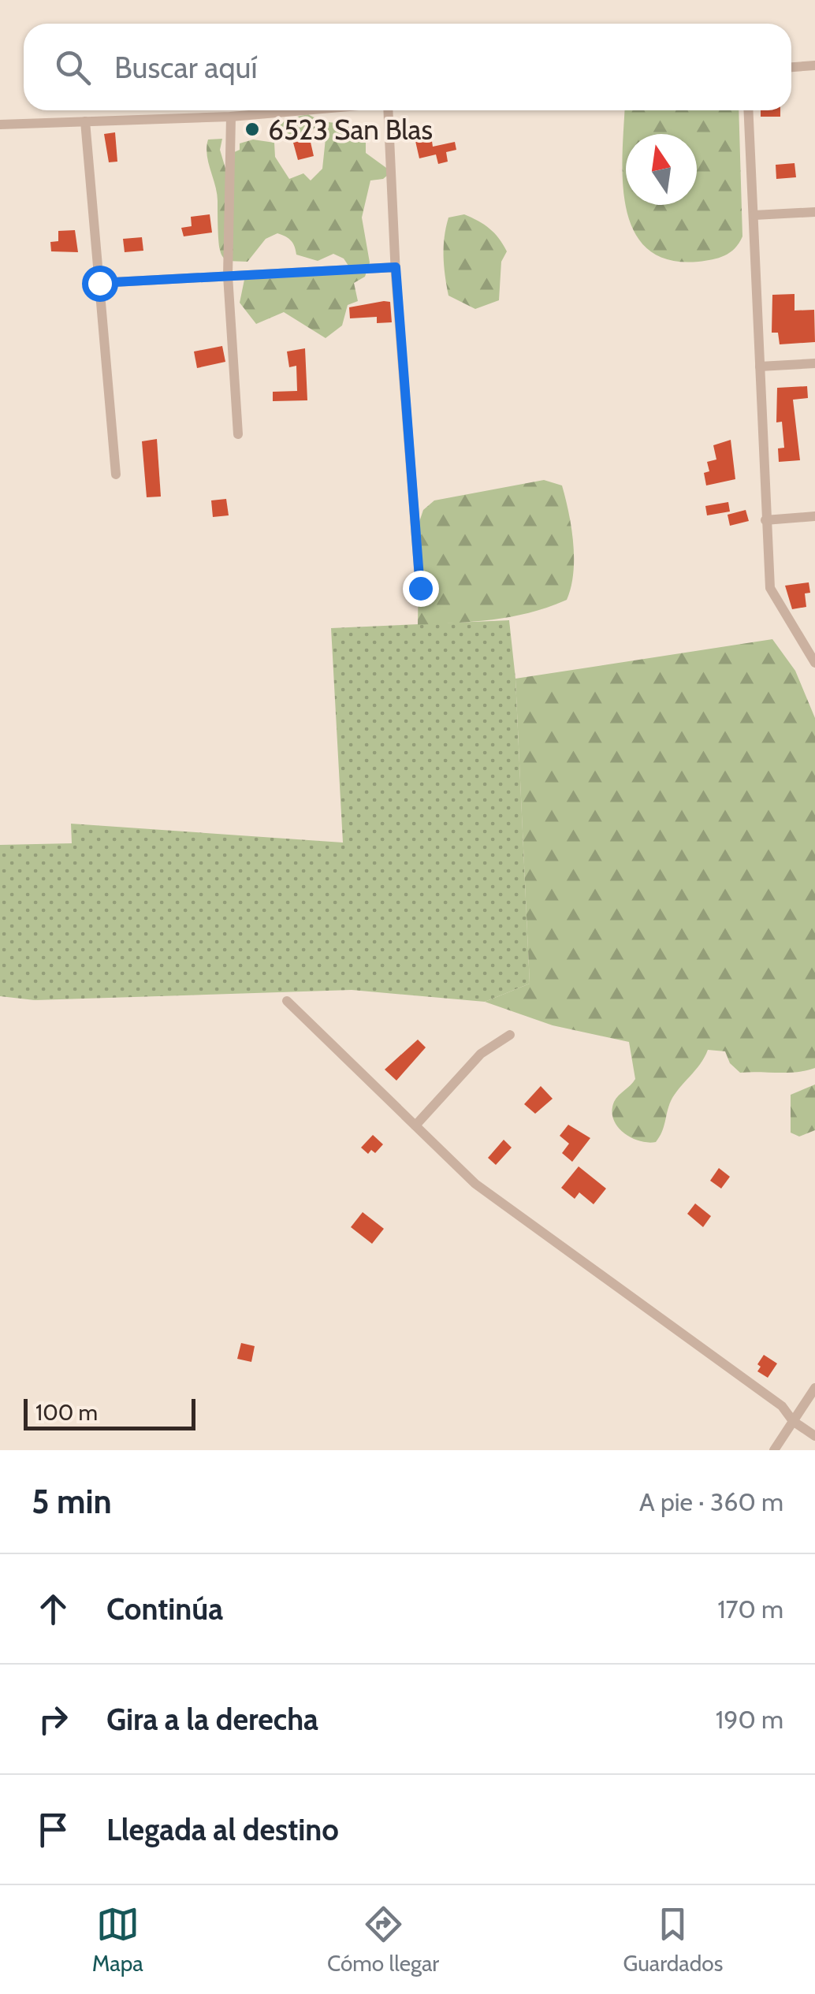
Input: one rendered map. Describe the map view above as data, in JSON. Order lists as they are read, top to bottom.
{
  "places": ["6523 San Blas"],
  "scale_bar": "100 m",
  "north": "top",
  "page": {
    "search": "Buscar aquí",
    "scale": "100 m",
    "heading": ["5 min", "A pie · 360 m"],
    "list": [
      ["Continúa", "170 m"],
      ["Gira a la derecha", "190 m"],
      "Llegada al destino"
    ],
    "nav": ["Mapa", "Cómo llegar", "Guardados"]
  }
}
